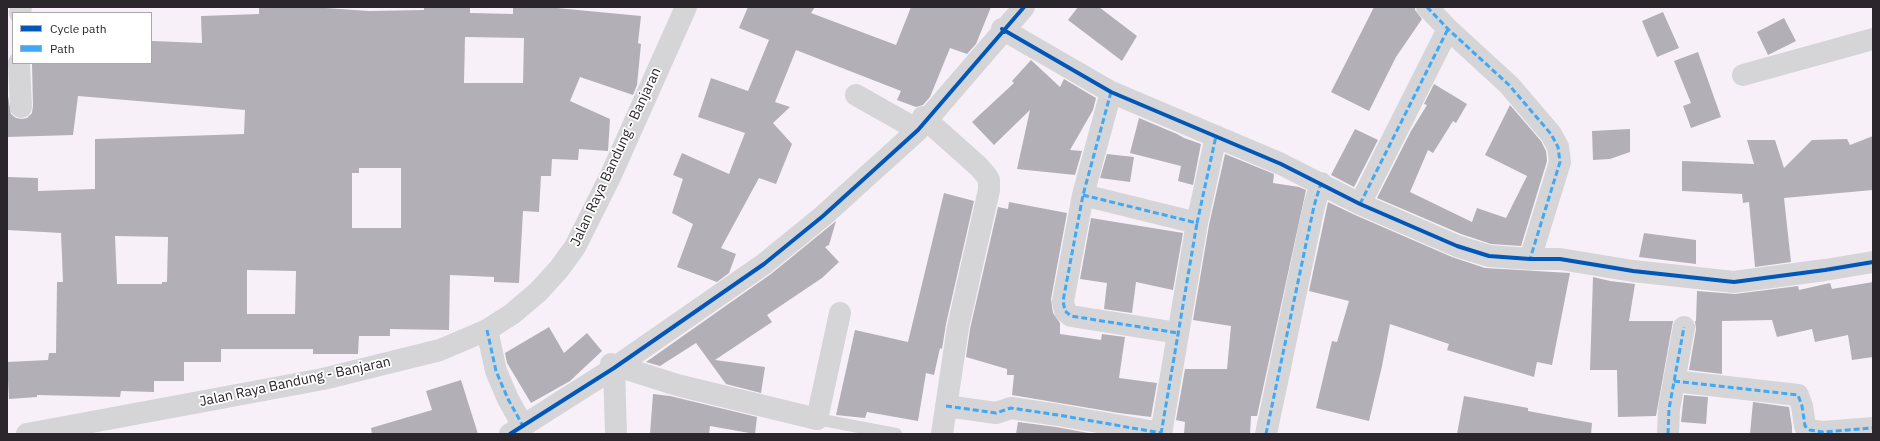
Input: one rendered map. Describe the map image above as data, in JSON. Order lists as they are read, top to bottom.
{
  "streets": {
    "street": ["Jalan Raya Bandung - Banjaran"]
  },
  "legend": ["Cycle path", "Path"]
}
